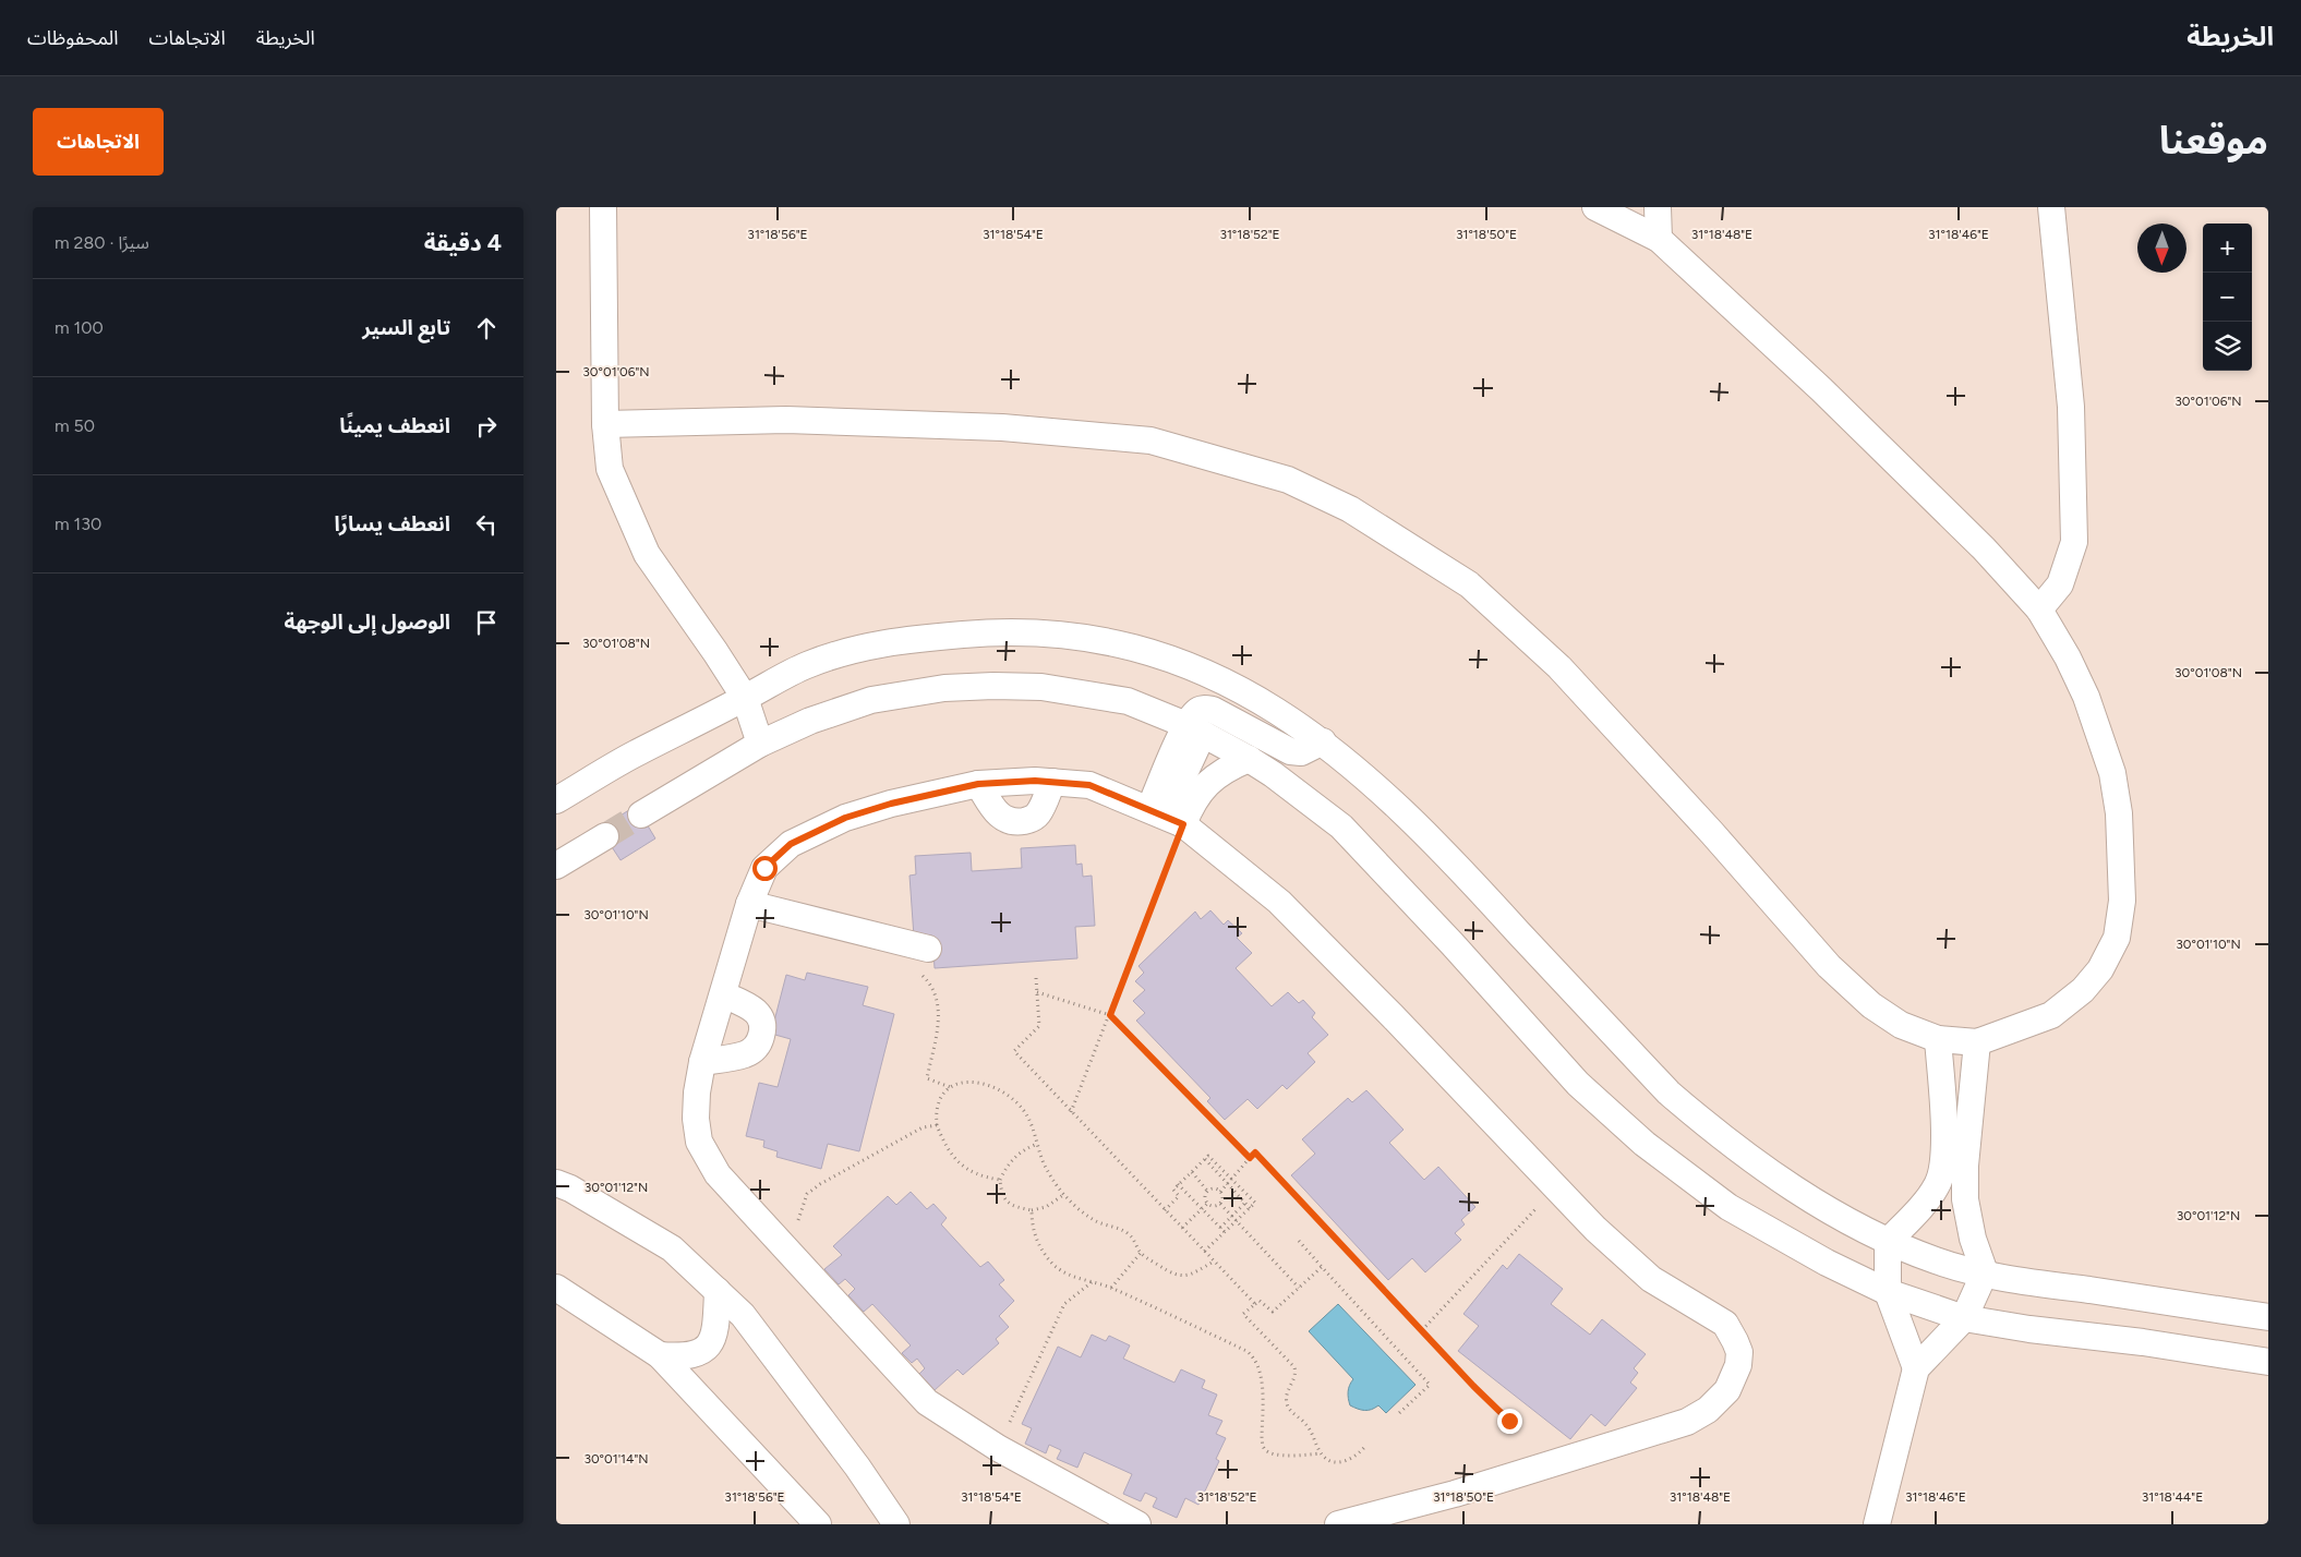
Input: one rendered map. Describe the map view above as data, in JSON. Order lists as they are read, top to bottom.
{
  "north": "bottom",
  "page": {
    "header": "الخريطة",
    "nav": ["الخريطة", "الاتجاهات", "المحفوظات"],
    "title": "موقعنا",
    "buttons": "الاتجاهات",
    "heading": ["4 دقيقة", "سيرًا · 280 m"],
    "map_buttons": ["+", "−"],
    "list": [
      ["تابع السير", "100 m"],
      ["انعطف يمينًا", "50 m"],
      ["انعطف يسارًا", "130 m"],
      "الوصول إلى الوجهة"
    ]
  },
  "coordinates": [
    "31°18'56\"E",
    "31°18'54\"E",
    "31°18'52\"E",
    "31°18'50\"E",
    "31°18'48\"E",
    "31°18'46\"E",
    "30°01'06\"N",
    "30°01'08\"N",
    "30°01'10\"N",
    "30°01'12\"N",
    "30°01'14\"N",
    "31°18'44\"E"
  ]
}
